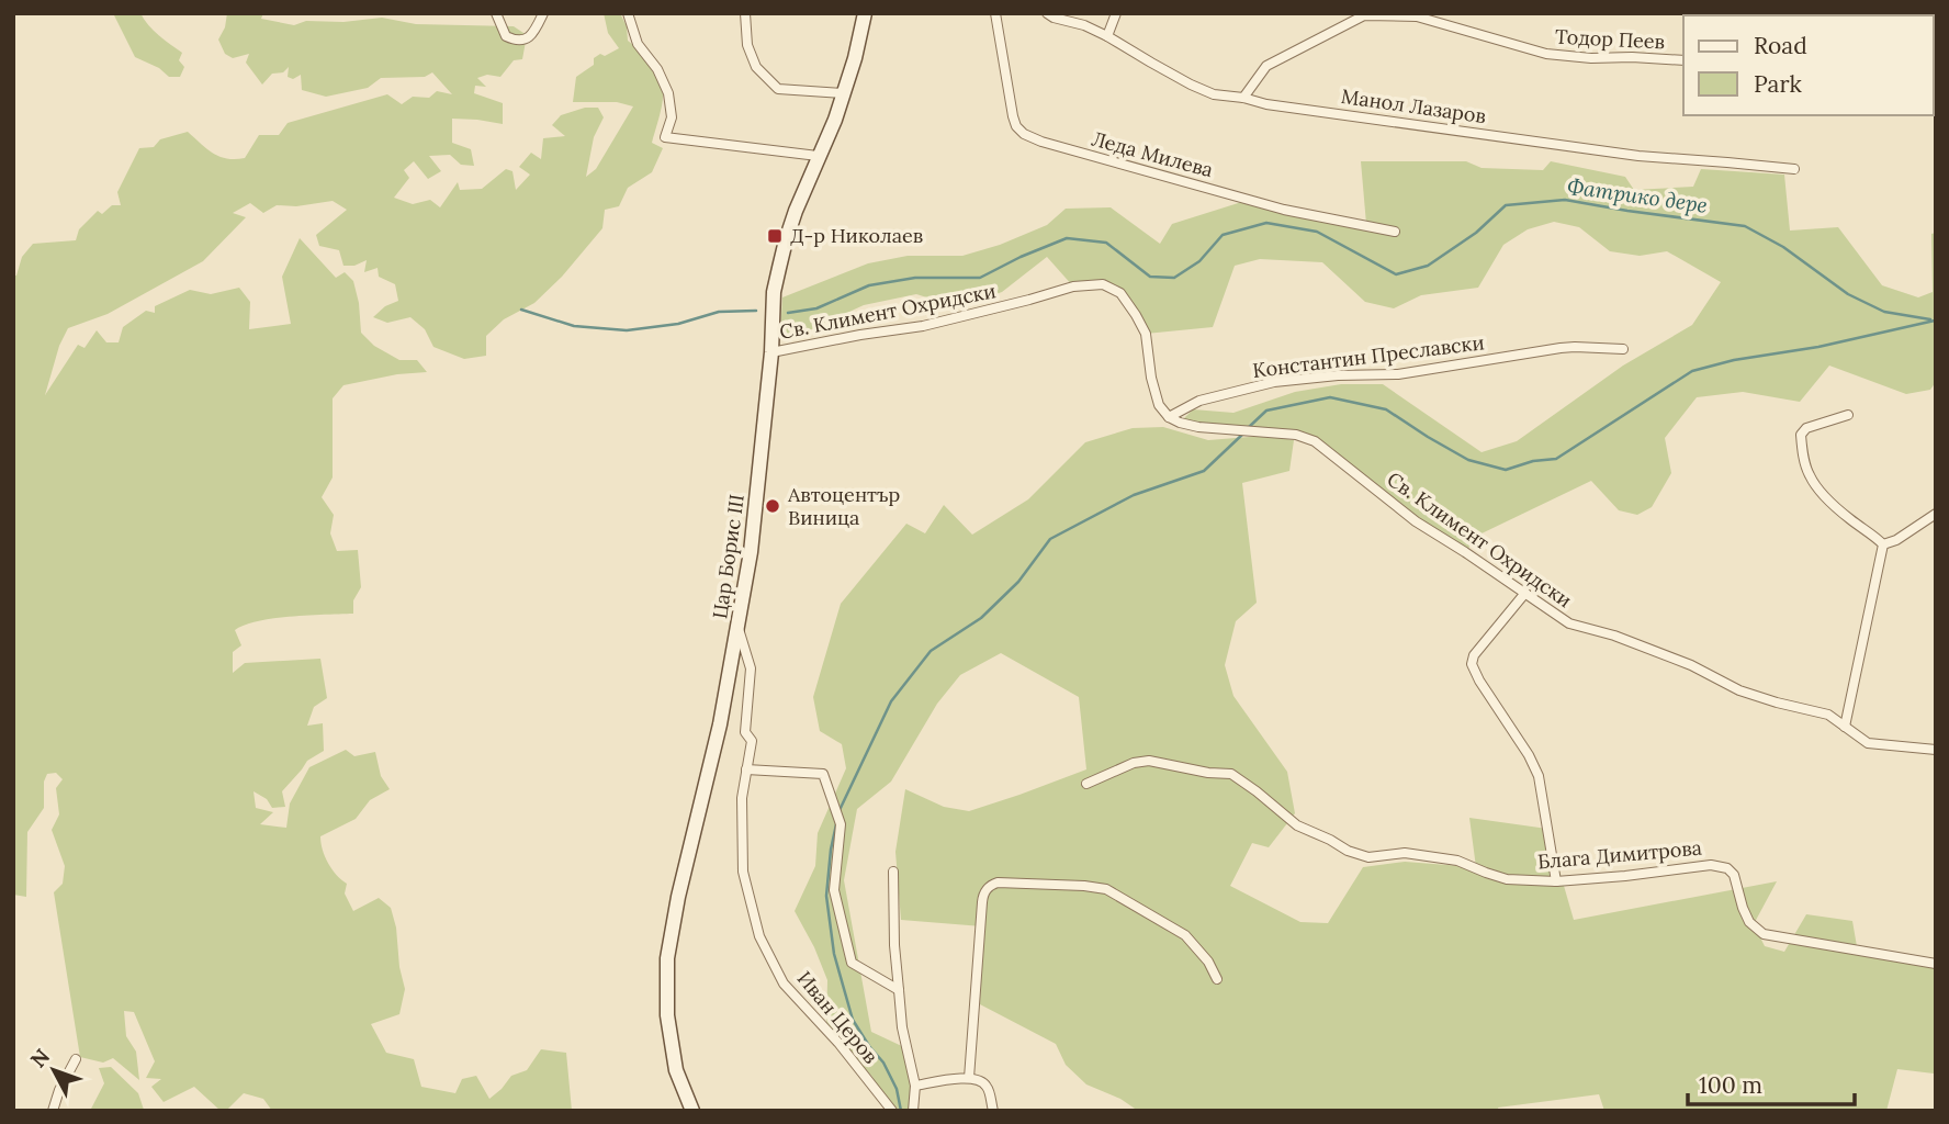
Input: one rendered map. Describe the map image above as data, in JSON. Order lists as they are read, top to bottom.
{
  "streets": {
    "street": [
      "Тодор Пеев",
      "Манол Лазаров",
      "Леда Милева",
      "Св. Климент Охридски",
      "Константин Преславски",
      "Цар Борис III",
      "Блага Димитрова",
      "Иван Церов"
    ]
  },
  "crossings": [
    ["Тодор Пеев", "Манол Лазаров"],
    ["Св. Климент Охридски", "Константин Преславски"],
    ["Св. Климент Охридски", "Цар Борис III"],
    ["Цар Борис III", "Иван Церов"]
  ],
  "water": ["Фатрико дере"],
  "places": {
    "transit": ["Д-р Николаев"],
    "other": ["Автоцентър Виница"]
  },
  "legend": ["Road", "Park"],
  "scale_bar": "100 m",
  "north": "top left"
}
